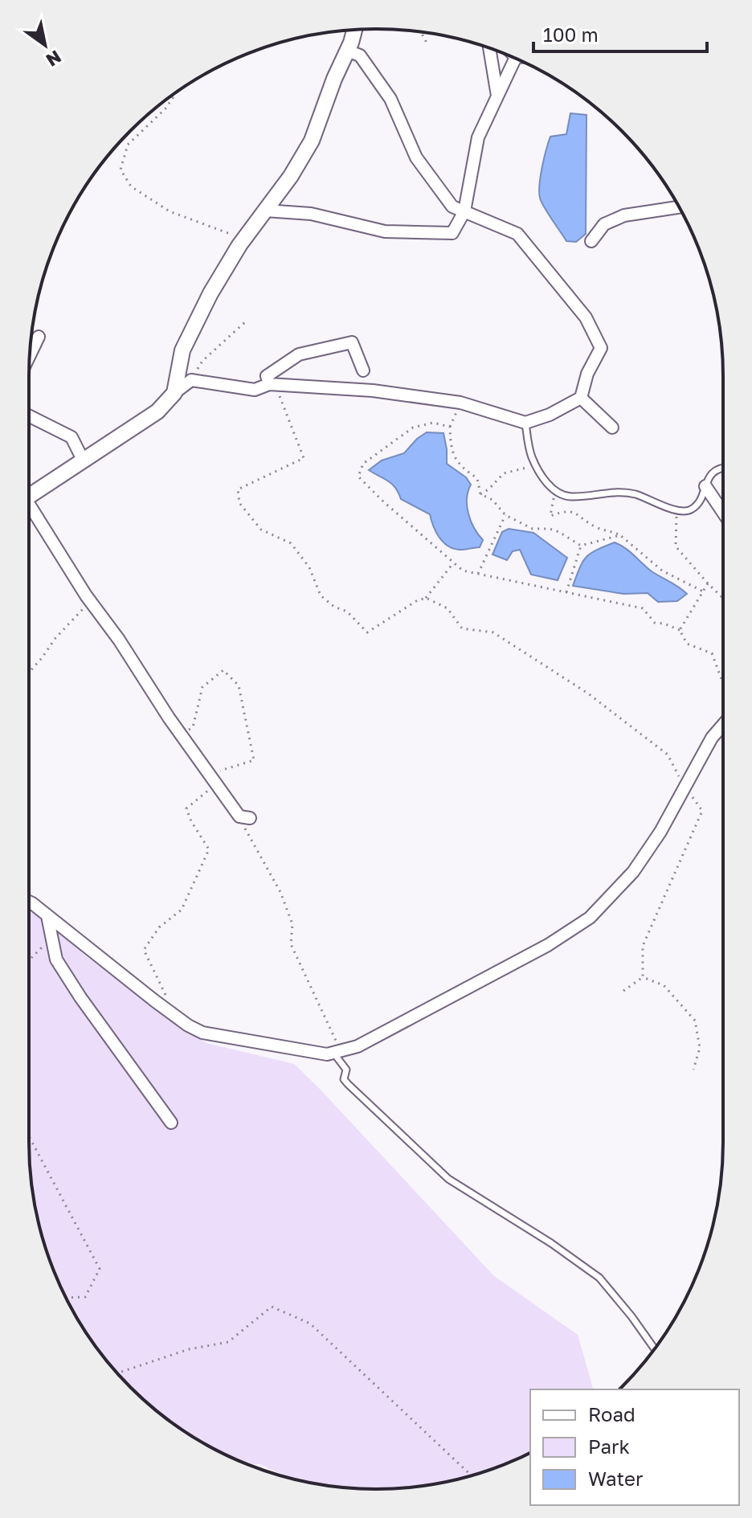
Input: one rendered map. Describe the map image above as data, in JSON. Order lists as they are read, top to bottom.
{
  "legend": ["Road", "Park", "Water"],
  "scale_bar": "100 m",
  "north": "bottom right"
}
